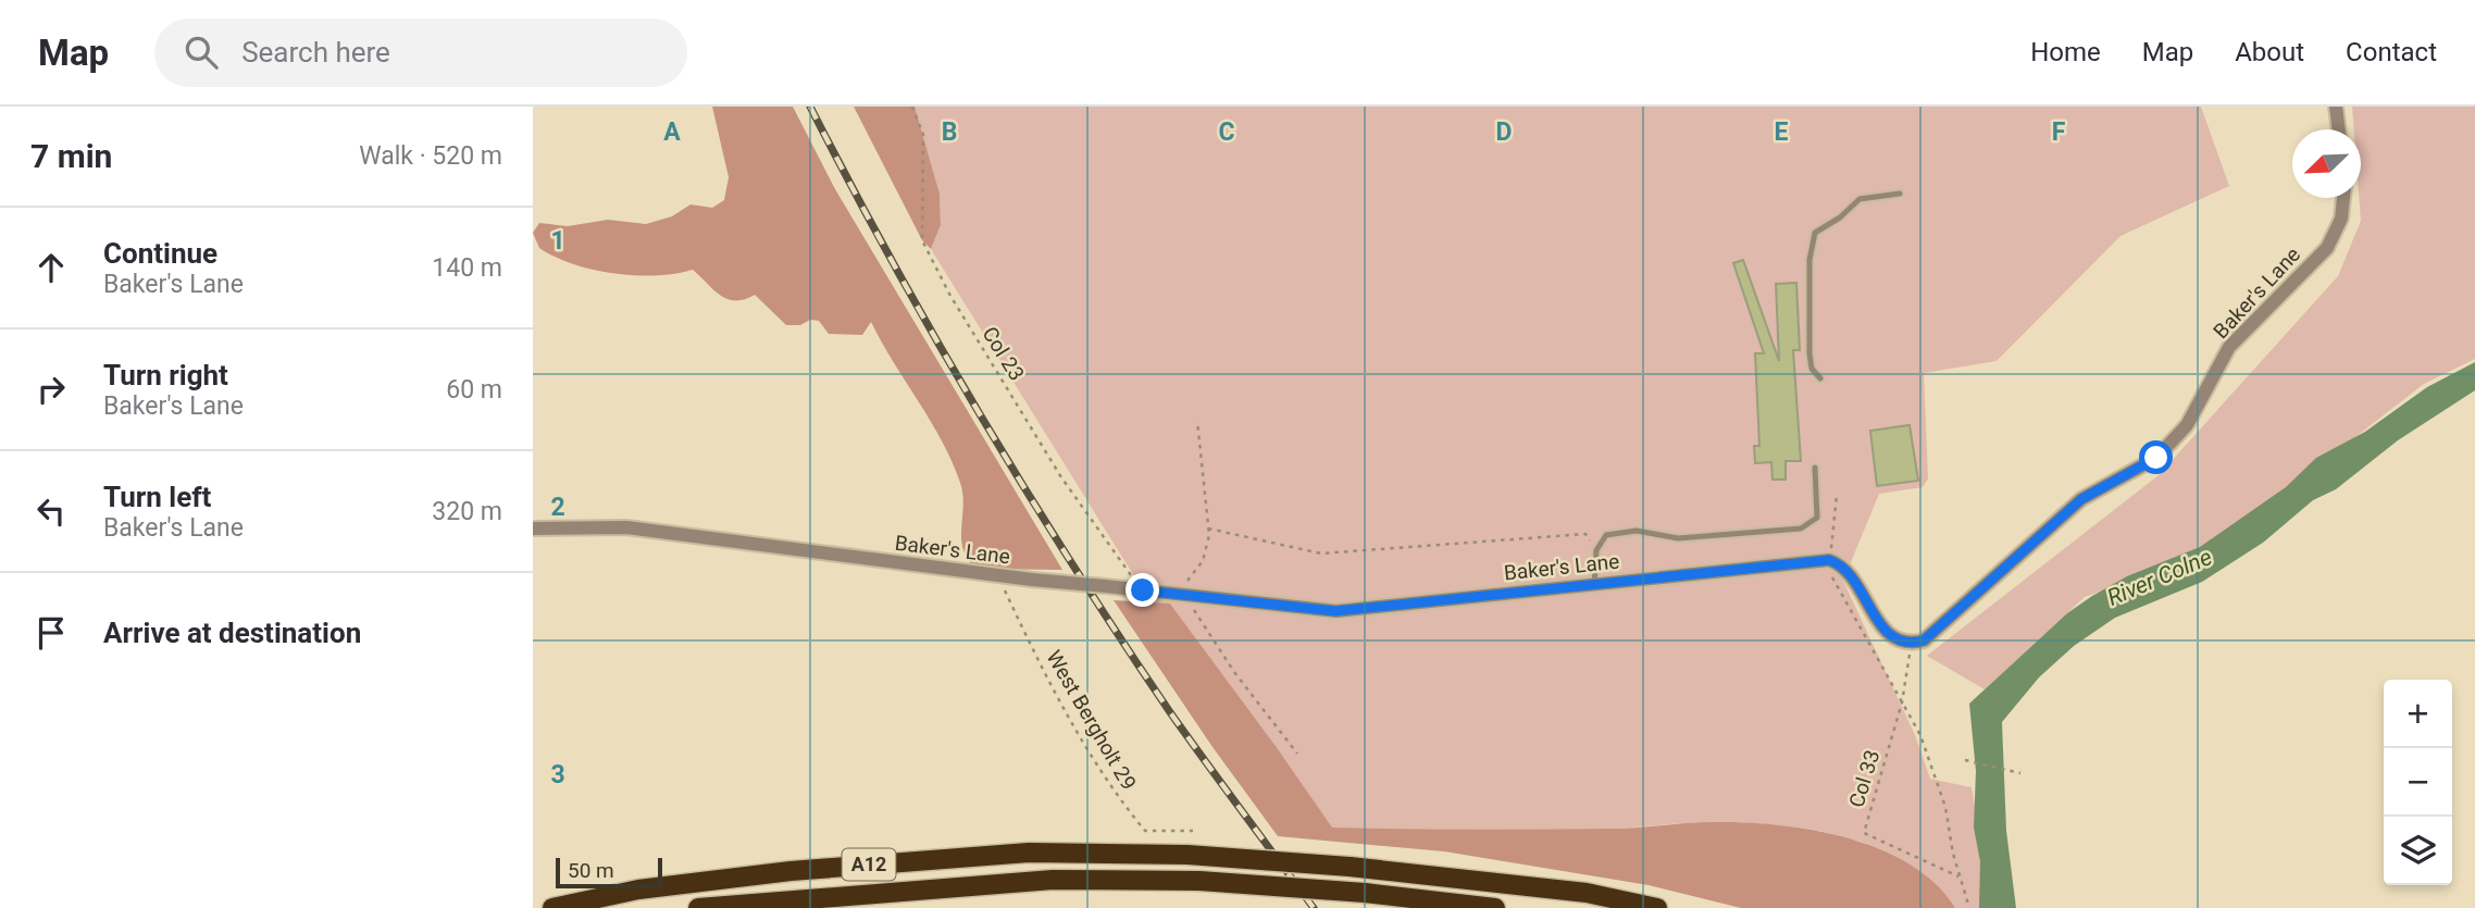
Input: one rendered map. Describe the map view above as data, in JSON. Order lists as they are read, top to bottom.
{
  "streets": {
    "highway": ["A12"],
    "street": ["Baker's Lane"],
    "path": ["Col 23", "West Bergholt 29", "Col 33"]
  },
  "crossings": [
    ["Baker's Lane", "Col 23"],
    ["Baker's Lane", "West Bergholt 29"],
    ["Baker's Lane", "Col 33"]
  ],
  "water": ["River Colne"],
  "scale_bar": "50 m",
  "north": "bottom left",
  "page": {
    "header": "Map",
    "search": "Search here",
    "nav": [
      "Home",
      "Map",
      "About",
      "Contact"
    ],
    "heading": ["7 min", "Walk · 520 m"],
    "list": [
      ["Continue", "Baker's Lane", "140 m"],
      ["Turn right", "Baker's Lane", "60 m"],
      ["Turn left", "Baker's Lane", "320 m"],
      "Arrive at destination"
    ],
    "map_buttons": ["+", "−"],
    "scale": "50 m"
  },
  "grid": {
    "columns": [
      "A",
      "B",
      "C",
      "D",
      "E",
      "F"
    ],
    "rows": ["1", "2", "3"]
  }
}
